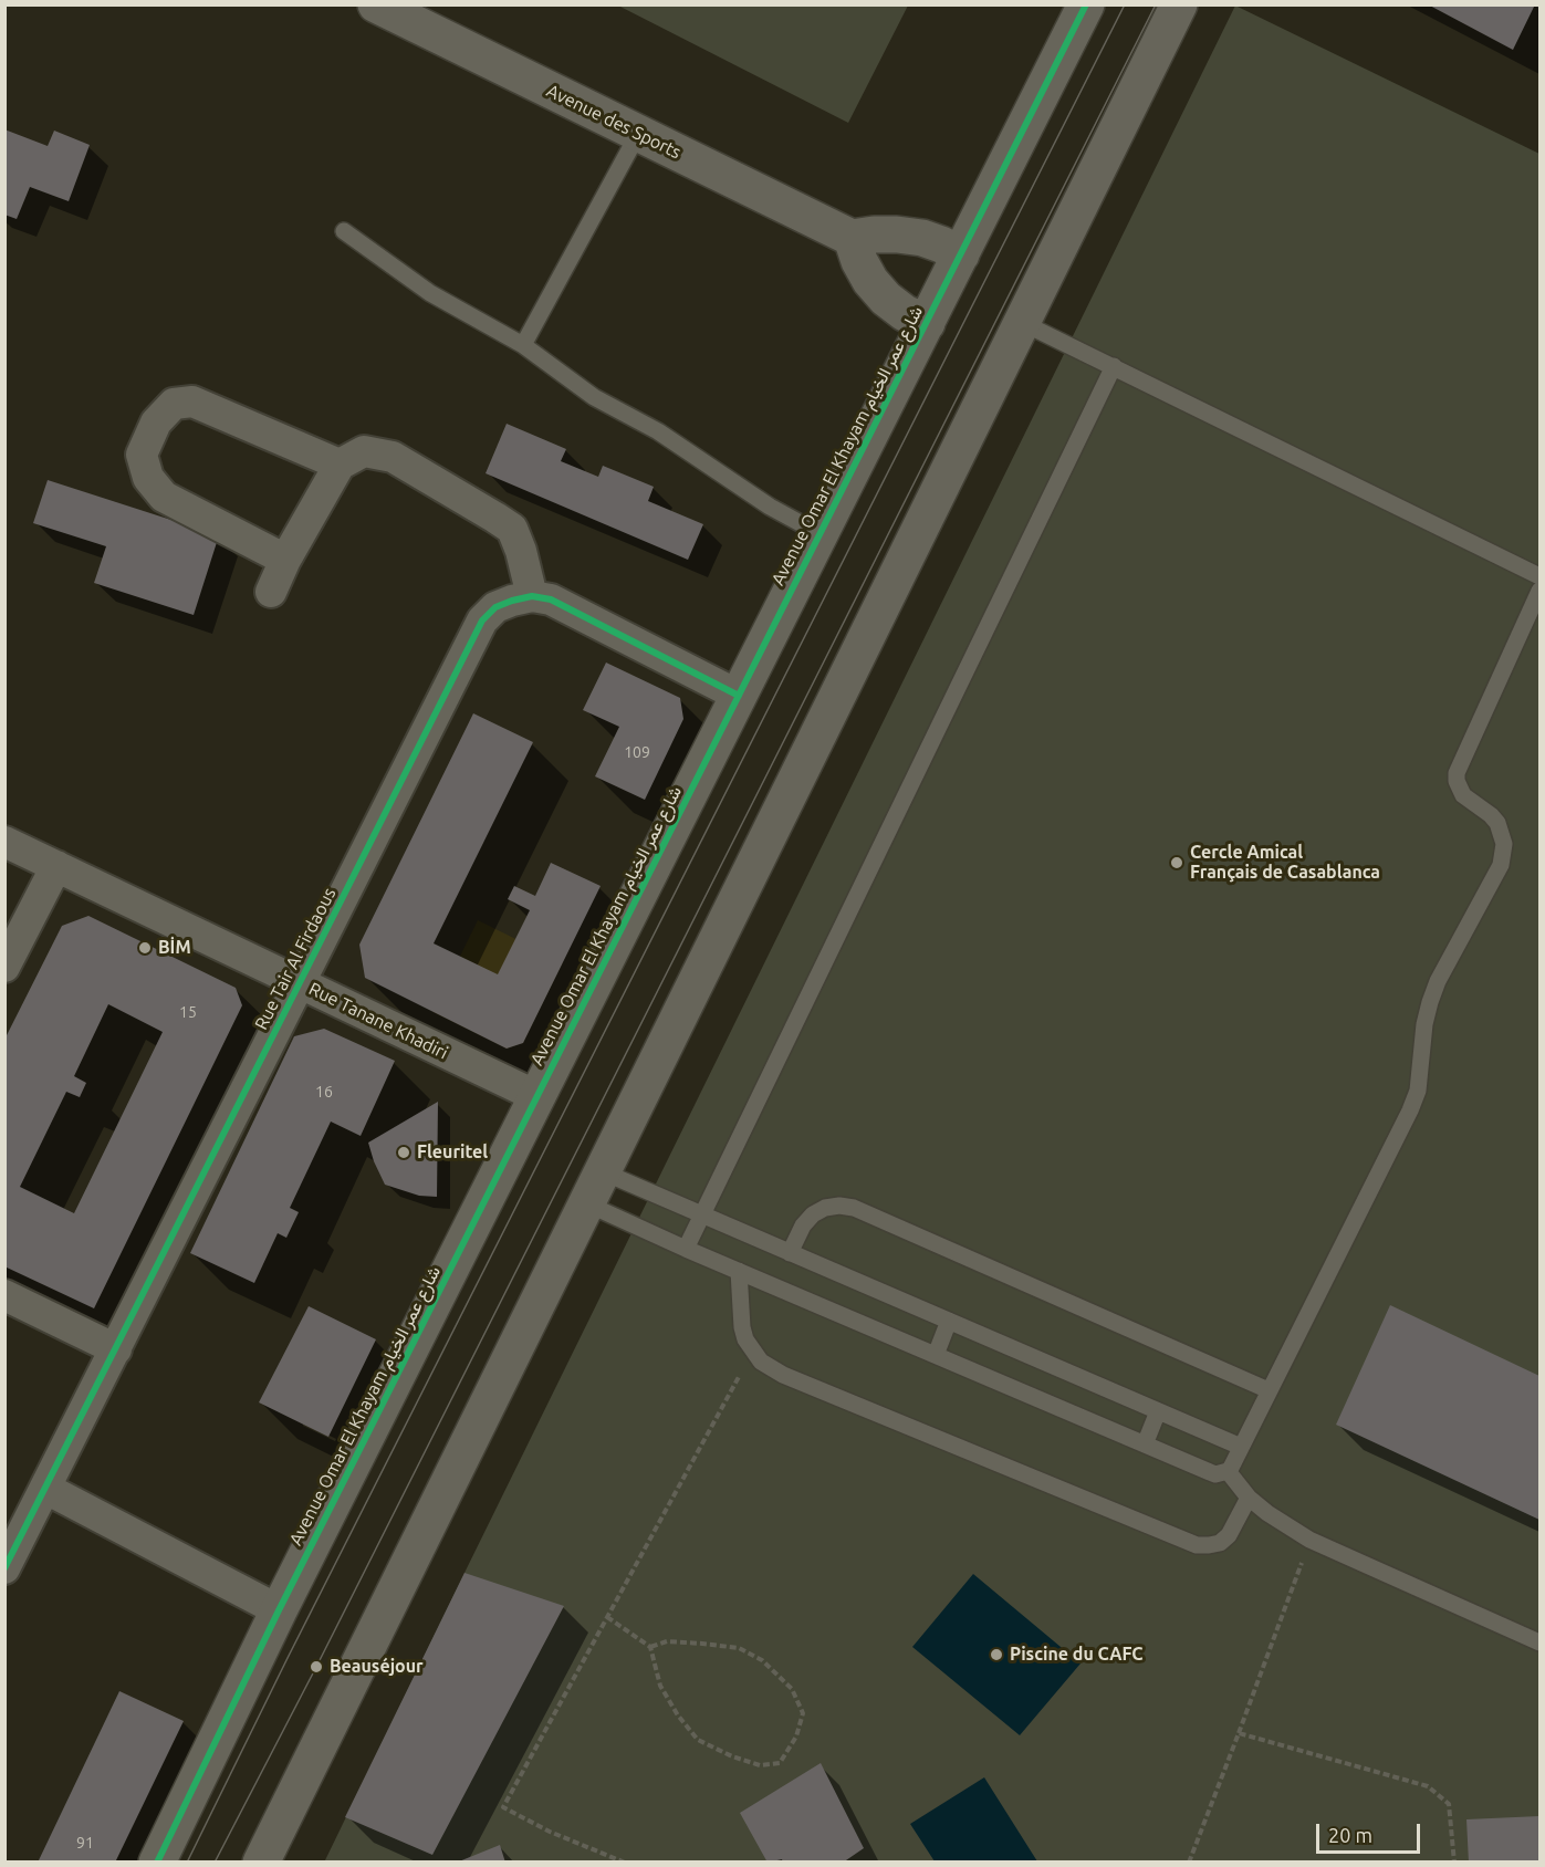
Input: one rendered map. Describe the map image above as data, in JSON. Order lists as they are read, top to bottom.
{
  "streets": {
    "street": [
      "Avenue des Sports",
      "Avenue Omar El Khayam شارع عمر الخيام",
      "Rue Tair Al Firdaous",
      "Rue Tanane Khadiri"
    ]
  },
  "crossings": [
    ["Avenue Omar El Khayam شارع عمر الخيام", "Rue Tanane Khadiri"],
    ["Rue Tair Al Firdaous", "Rue Tanane Khadiri"]
  ],
  "places": [
    "Cercle Amical Français de Casablanca",
    "BİM",
    "Fleuritel",
    "Piscine du CAFC",
    "Beauséjour"
  ],
  "house_numbers": [
    "109",
    "15",
    "16",
    "91"
  ],
  "scale_bar": "20 m"
}
